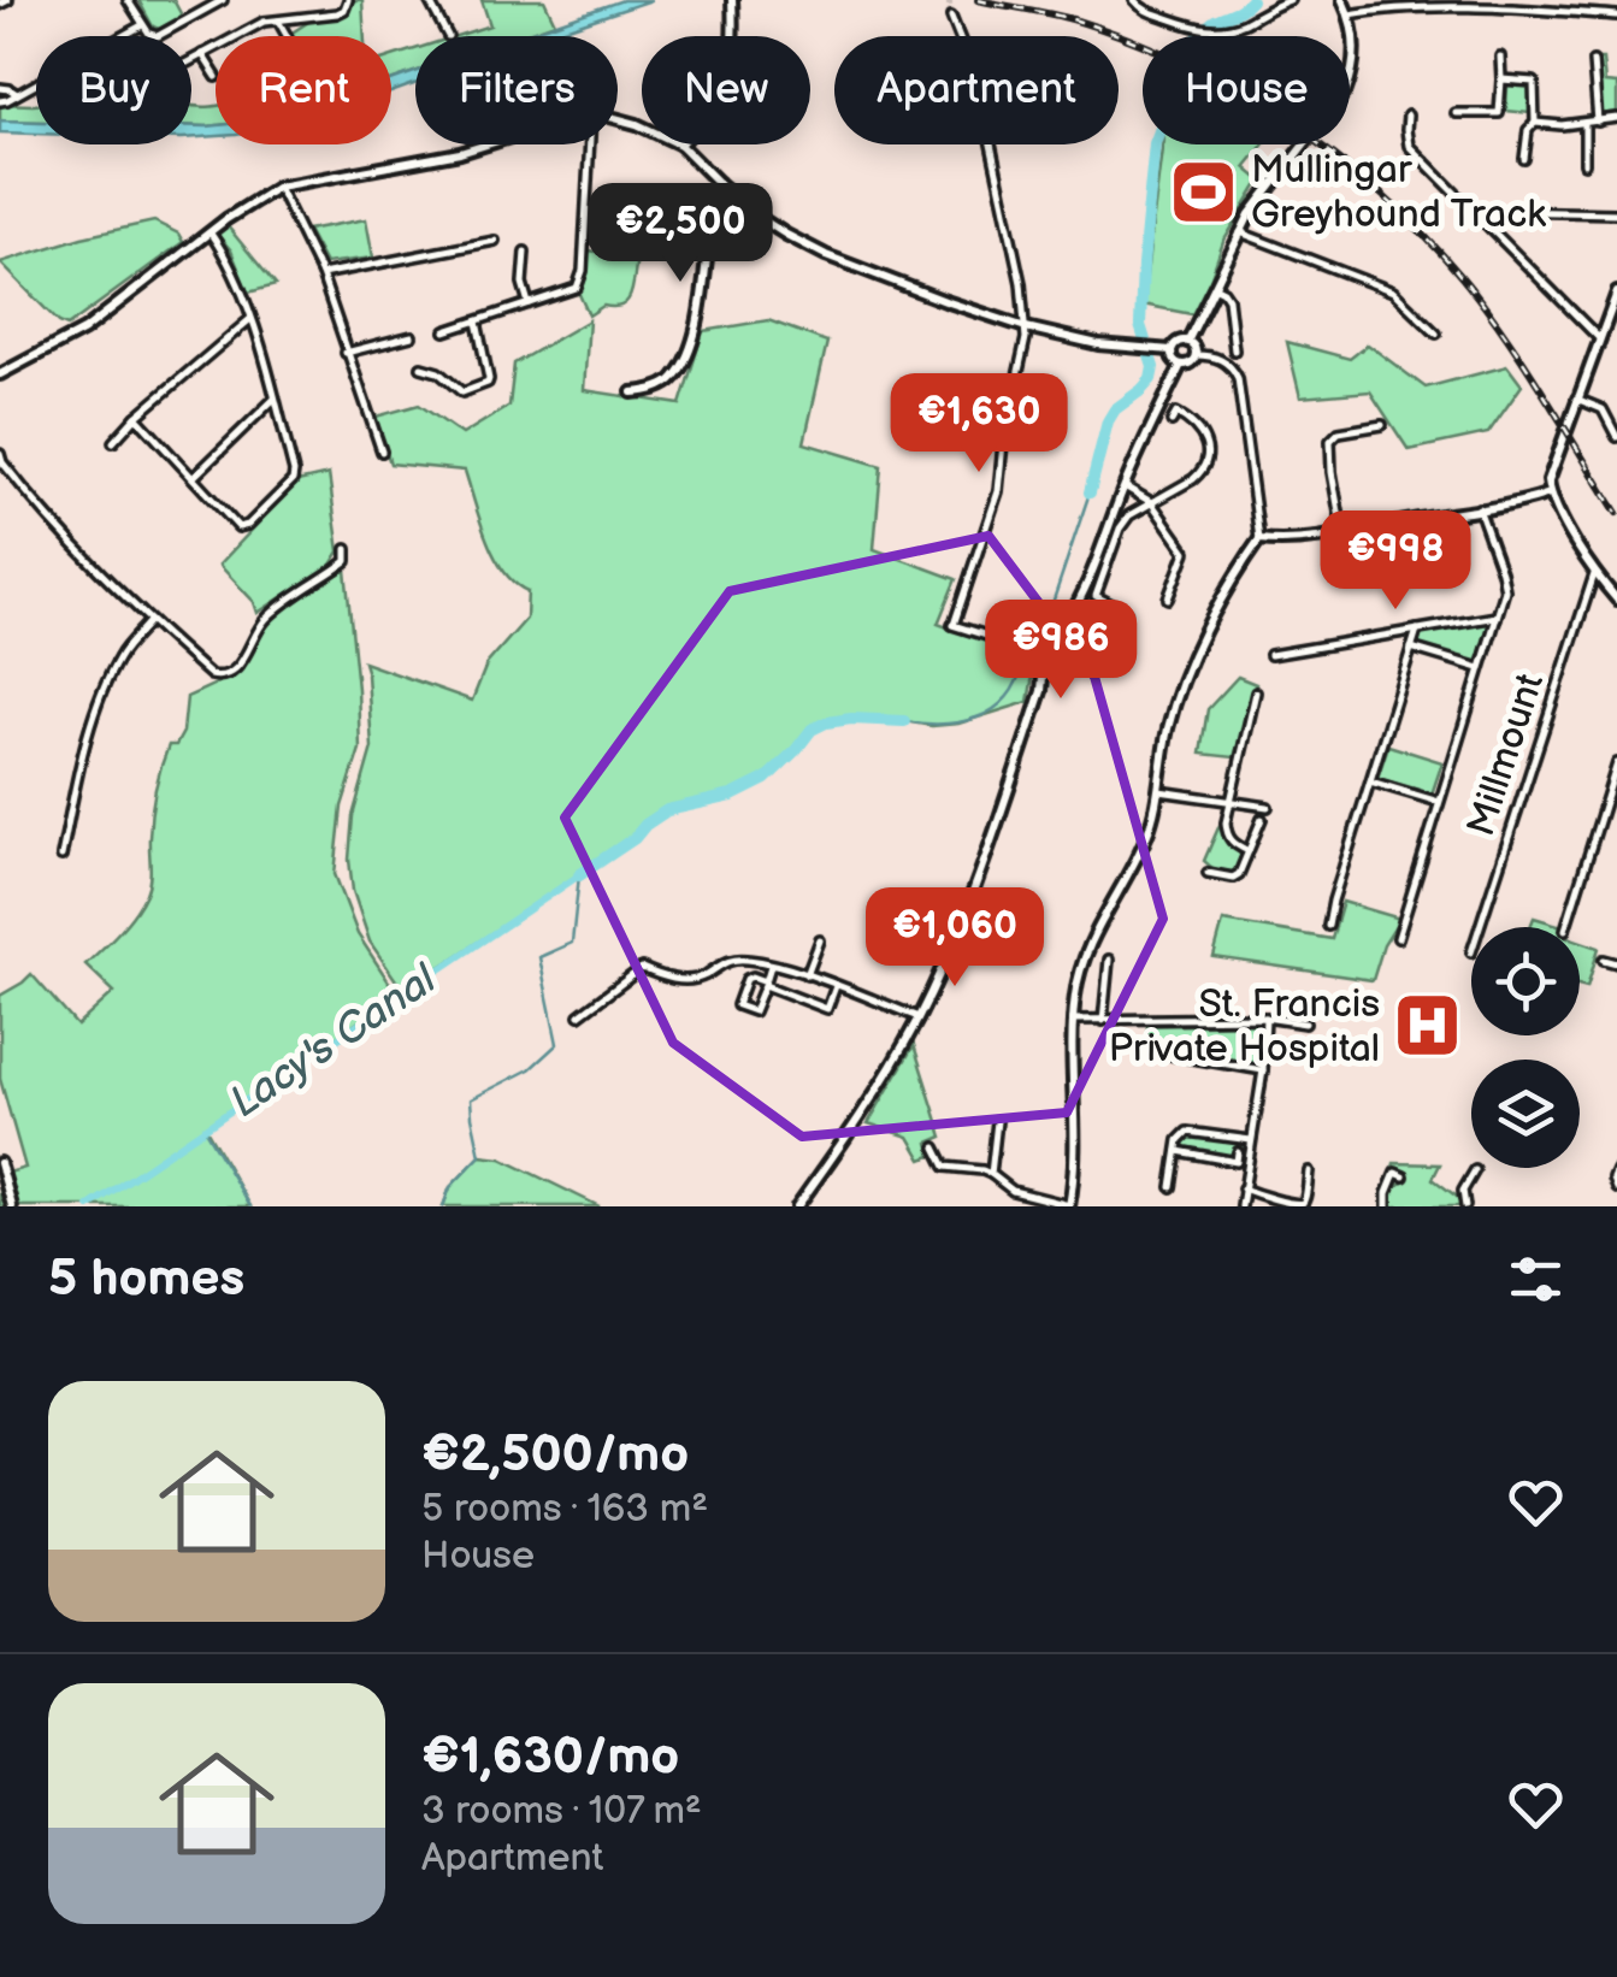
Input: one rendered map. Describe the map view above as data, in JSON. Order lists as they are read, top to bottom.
{
  "streets": {
    "street": ["Millmount"]
  },
  "water": ["Lacy's Canal"],
  "places": {
    "sports": ["Mullingar Greyhound Track"],
    "hospital": ["St. Francis Private Hospital"]
  },
  "page": {
    "chip": [
      "Buy",
      "Rent",
      "Filters",
      "New",
      "Apartment",
      "House"
    ],
    "price": [
      "€2,500",
      "€1,630",
      "€998",
      "€986",
      "€1,060"
    ],
    "heading": "5 homes",
    "list": [
      {
        "name": "€2,500/mo",
        "note": "5 rooms · 163 m² · House"
      },
      {
        "name": "€1,630/mo",
        "note": "3 rooms · 107 m² · Apartment"
      }
    ]
  }
}
